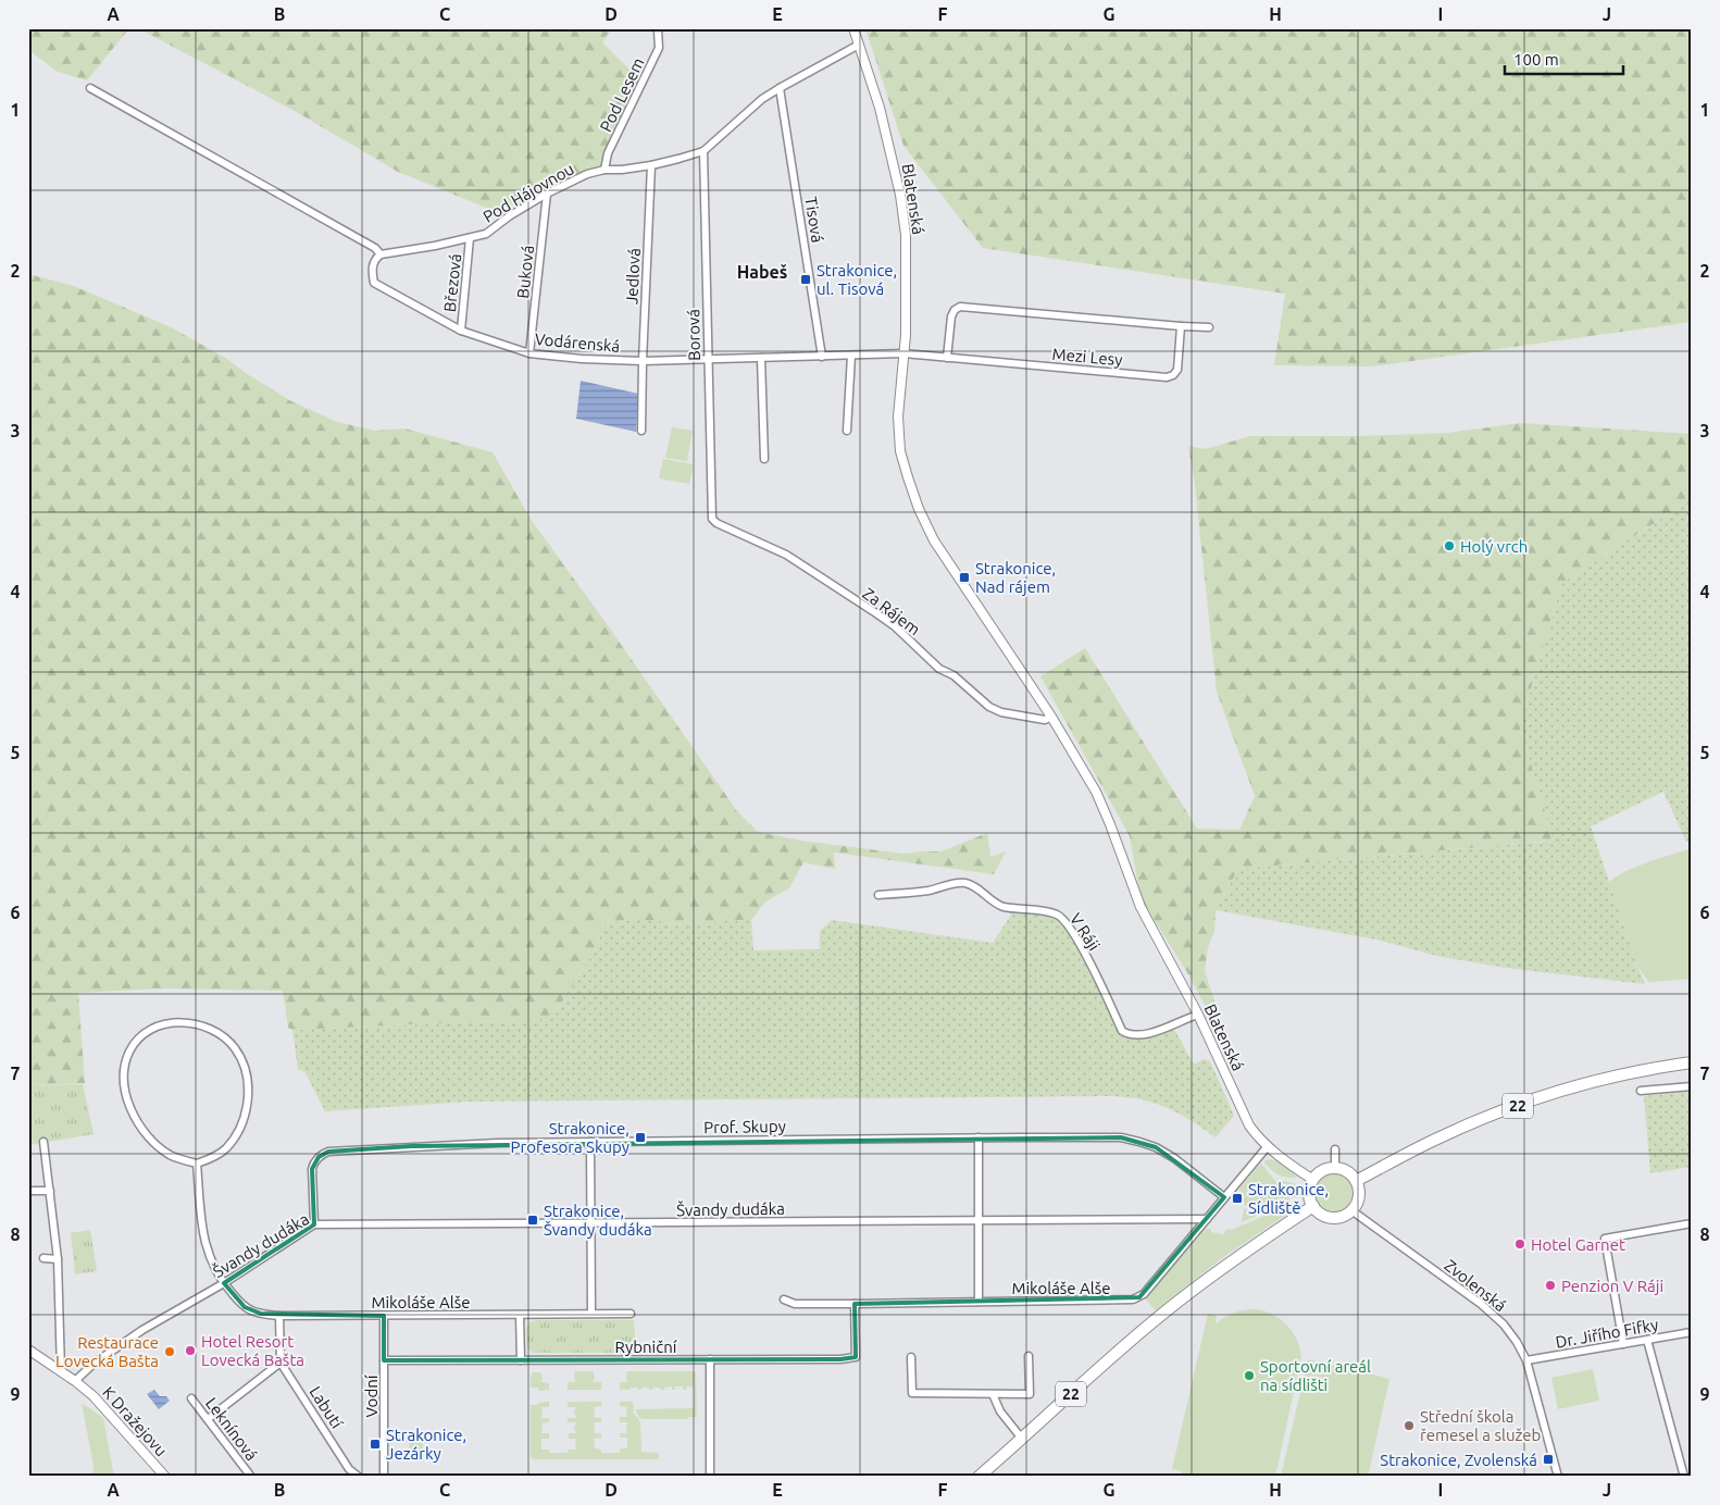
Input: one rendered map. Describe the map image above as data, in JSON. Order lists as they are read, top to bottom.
{
  "streets": {
    "main road": ["22"],
    "street": [
      "Pod Lesem",
      "Pod Hájovnou",
      "Blatenská",
      "Tisová",
      "Buková",
      "Jedlová",
      "Březová",
      "Borová",
      "Vodárenská",
      "Mezi Lesy",
      "Za Rájem",
      "V Ráji",
      "Prof. Skupy",
      "Švandy dudáka",
      "Zvolenská",
      "Mikoláše Alše",
      "Dr. Jiřího Fifky",
      "Rybniční",
      "Vodní",
      "Labutí",
      "K Dražejovu",
      "Leknínová"
    ]
  },
  "crossings": [
    ["Pod Lesem", "Pod Hájovnou"],
    ["Pod Hájovnou", "Blatenská"],
    ["Pod Hájovnou", "Tisová"],
    ["Pod Hájovnou", "Buková"],
    ["Pod Hájovnou", "Jedlová"],
    ["Pod Hájovnou", "Březová"],
    ["Pod Hájovnou", "Borová"],
    ["Pod Hájovnou", "Vodárenská"],
    ["Blatenská", "Vodárenská"],
    ["Blatenská", "Mezi Lesy"],
    ["Blatenská", "Za Rájem"],
    ["Blatenská", "V Ráji"],
    ["Blatenská", "22"],
    ["Blatenská", "Zvolenská"],
    ["Blatenská", "Mikoláše Alše"],
    ["Tisová", "Vodárenská"],
    ["Buková", "Vodárenská"],
    ["Jedlová", "Vodárenská"],
    ["Březová", "Vodárenská"],
    ["Borová", "Vodárenská"],
    ["Borová", "Za Rájem"],
    ["Vodárenská", "Mezi Lesy"],
    ["22", "Zvolenská"],
    ["Prof. Skupy", "Švandy dudáka"],
    ["Prof. Skupy", "Mikoláše Alše"],
    ["Švandy dudáka", "Mikoláše Alše"],
    ["Švandy dudáka", "K Dražejovu"],
    ["Zvolenská", "Dr. Jiřího Fifky"],
    ["Mikoláše Alše", "Rybniční"],
    ["Mikoláše Alše", "Vodní"],
    ["Rybniční", "Vodní"]
  ],
  "districts": ["Habeš"],
  "places": {
    "transit": [
      "Strakonice, ul. Tisová",
      "Strakonice, Nad rájem",
      "Strakonice, Profesora Skupy",
      "Strakonice, Sídliště",
      "Strakonice, Švandy dudáka",
      "Strakonice, Jezárky",
      "Strakonice, Zvolenská"
    ],
    "other": [
      "Holý vrch",
      "Hotel Garnet",
      "Penzion V Ráji",
      "Hotel Resort Lovecká Bašta",
      "Restaurace Lovecká Bašta",
      "Sportovní areál na sídlišti",
      "Střední škola řemesel a služeb"
    ]
  },
  "scale_bar": "100 m",
  "grid": {
    "columns": [
      "A",
      "B",
      "C",
      "D",
      "E",
      "F",
      "G",
      "H",
      "I",
      "J"
    ],
    "rows": [
      "1",
      "2",
      "3",
      "4",
      "5",
      "6",
      "7",
      "8",
      "9"
    ]
  }
}
